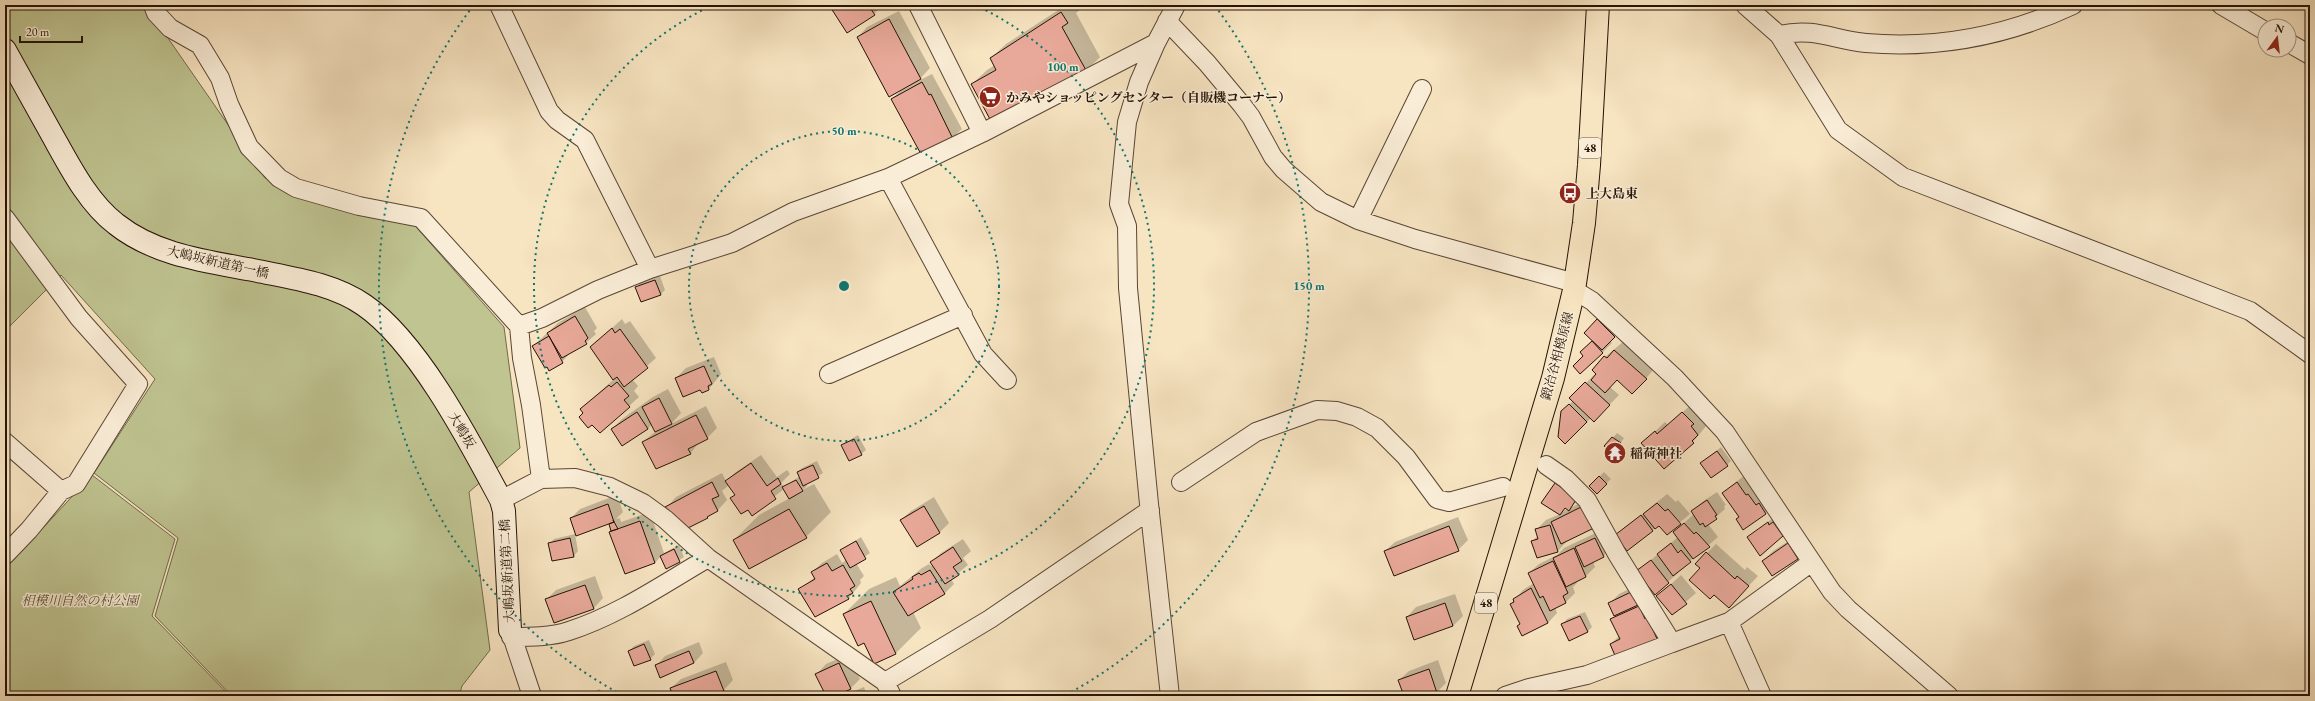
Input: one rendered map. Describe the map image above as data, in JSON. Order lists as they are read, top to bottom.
{
  "streets": {
    "main road": ["48", "鍛冶谷相模原線"],
    "street": ["大嶋坂新道第一橋", "大嶋坂", "大嶋坂新道第二橋"]
  },
  "crossings": [
    ["大嶋坂新道第一橋", "大嶋坂"],
    ["大嶋坂", "大嶋坂新道第二橋"]
  ],
  "parks": ["相模川自然の村公園"],
  "places": {
    "supermarket": ["かみやショッピングセンター（自販機コーナー）"],
    "bus stop": ["上大島東"],
    "temple": ["稲荷神社"]
  },
  "scale_bar": "20 m",
  "north": "top",
  "rings": ["100 m", "50 m", "150 m"]
}
